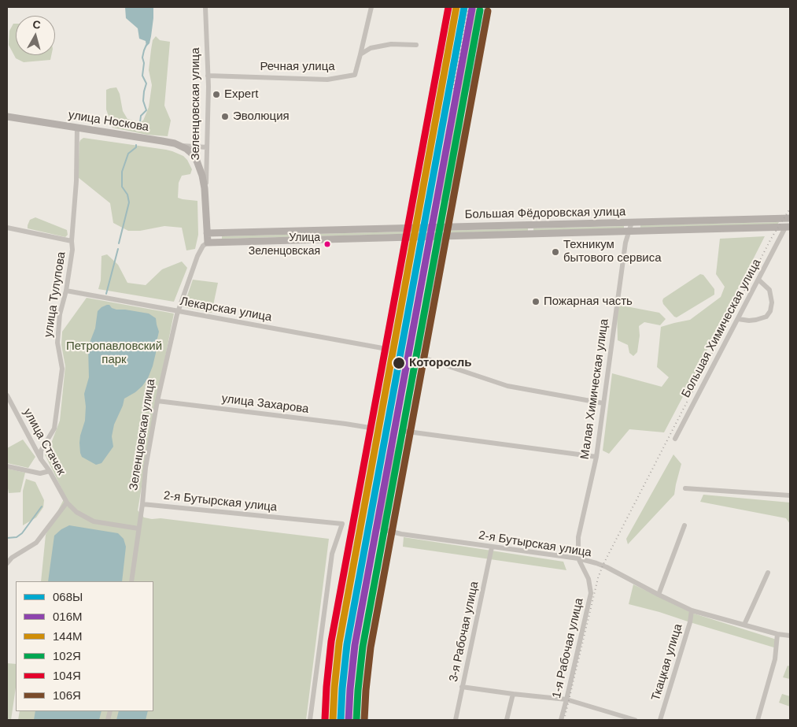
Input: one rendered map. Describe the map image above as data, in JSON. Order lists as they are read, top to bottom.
{
  "streets": {
    "main road": ["Зеленцовская улица", "улица Носкова", "Большая Фёдоровская улица"],
    "street": [
      "Речная улица",
      "улица Тулупова",
      "Лекарская улица",
      "Большая Химическая улица",
      "Малая Химическая улица",
      "улица Захарова",
      "улица Стачек",
      "2-я Бутырская улица",
      "3-я Рабочая улица",
      "1-я Рабочая улица",
      "Ткацкая улица"
    ]
  },
  "crossings": [
    ["Речная улица", "Зеленцовская улица"],
    ["Зеленцовская улица", "улица Носкова"],
    ["Зеленцовская улица", "Большая Фёдоровская улица"],
    ["Зеленцовская улица", "Лекарская улица"],
    ["Зеленцовская улица", "улица Захарова"],
    ["Зеленцовская улица", "2-я Бутырская улица"],
    ["улица Носкова", "улица Тулупова"],
    ["Большая Фёдоровская улица", "Большая Химическая улица"],
    ["Большая Фёдоровская улица", "Малая Химическая улица"],
    ["улица Тулупова", "Лекарская улица"],
    ["улица Тулупова", "улица Стачек"],
    ["Малая Химическая улица", "2-я Бутырская улица"],
    ["Малая Химическая улица", "1-я Рабочая улица"],
    ["2-я Бутырская улица", "3-я Рабочая улица"],
    ["2-я Бутырская улица", "1-я Рабочая улица"],
    ["2-я Бутырская улица", "Ткацкая улица"]
  ],
  "parks": ["Петропавловский парк"],
  "places": [
    "Expert",
    "Эволюция",
    "Улица Зеленцовская",
    "Техникум бытового сервиса",
    "Пожарная часть",
    "Которосль"
  ],
  "lines": [
    "transit line 068Ы",
    "transit line 144М",
    "transit line 104Я",
    "transit line 016М",
    "transit line 102Я",
    "transit line 106Я"
  ],
  "legend": [
    "068Ы",
    "016М",
    "144М",
    "102Я",
    "104Я",
    "106Я"
  ],
  "north": "top"
}
